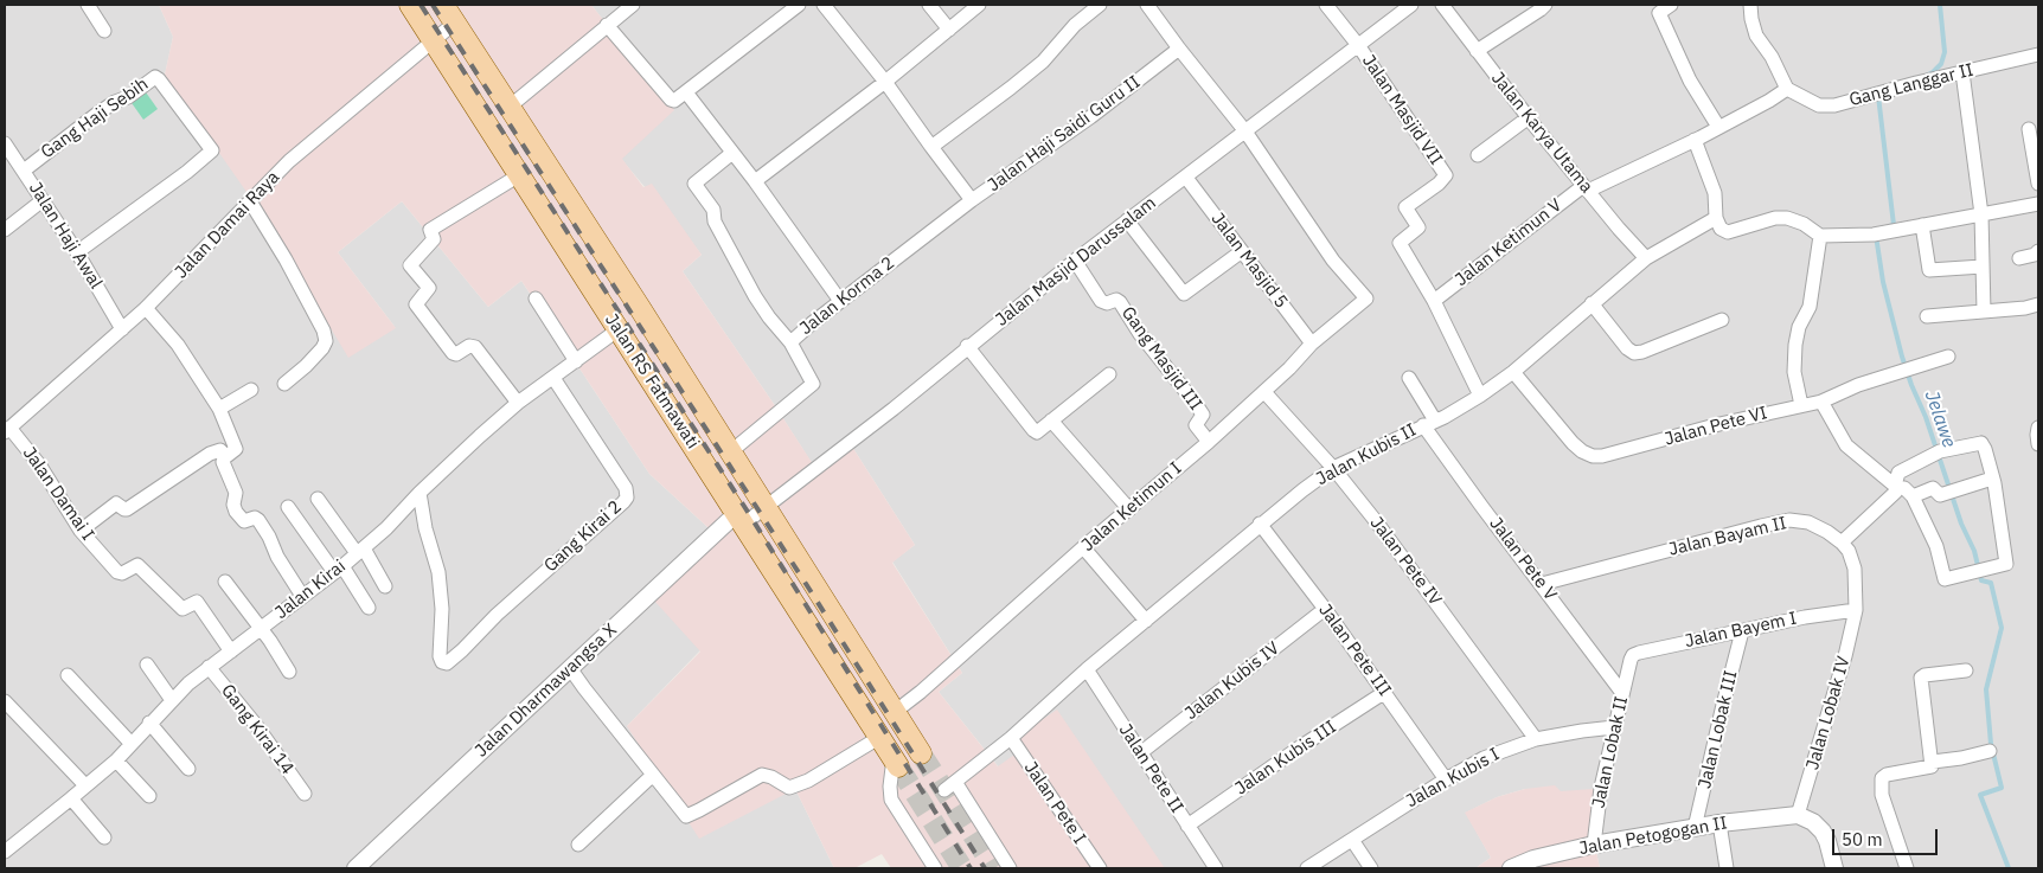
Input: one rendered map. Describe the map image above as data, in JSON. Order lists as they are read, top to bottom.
{
  "streets": {
    "main road": ["Jalan RS Fatmawati"],
    "street": [
      "Gang Langgar II",
      "Jalan Masjid VII",
      "Gang Haji Sebih",
      "Jalan Karya Utama",
      "Jalan Haji Saidi Guru II",
      "Jalan Damai Raya",
      "Jalan Haji Awal",
      "Jalan Ketimun V",
      "Jalan Masjid 5",
      "Jalan Masjid Darussalam",
      "Jalan Korma 2",
      "Gang Masjid III",
      "Jalan Pete VI",
      "Jalan Kubis II",
      "Jalan Damai I",
      "Jalan Ketimun I",
      "Gang Kirai 2",
      "Jalan Bayam II",
      "Jalan Pete V",
      "Jalan Pete IV",
      "Jalan Kirai",
      "Jalan Bayem I",
      "Jalan Pete III",
      "Jalan Kubis IV",
      "Jalan Dharmawangsa X",
      "Jalan Lobak IV",
      "Gang Kirai 14",
      "Jalan Lobak III",
      "Jalan Lobak II",
      "Jalan Kubis III",
      "Jalan Pete II",
      "Jalan Kubis I",
      "Jalan Pete I",
      "Jalan Petogogan II"
    ]
  },
  "crossings": [
    ["Jalan Masjid VII", "Jalan Ketimun V"],
    ["Jalan Masjid VII", "Jalan Masjid Darussalam"],
    ["Gang Haji Sebih", "Jalan Haji Awal"],
    ["Jalan Karya Utama", "Jalan Ketimun V"],
    ["Jalan Karya Utama", "Jalan Kubis II"],
    ["Jalan Haji Saidi Guru II", "Jalan Korma 2"],
    ["Jalan Damai Raya", "Jalan Haji Awal"],
    ["Jalan Damai Raya", "Jalan RS Fatmawati"],
    ["Jalan Damai Raya", "Jalan Damai I"],
    ["Jalan Masjid 5", "Jalan Masjid Darussalam"],
    ["Jalan Masjid 5", "Jalan Ketimun I"],
    ["Jalan Masjid Darussalam", "Gang Masjid III"],
    ["Jalan Masjid Darussalam", "Jalan RS Fatmawati"],
    ["Jalan Masjid Darussalam", "Jalan Ketimun I"],
    ["Jalan Masjid Darussalam", "Jalan Dharmawangsa X"],
    ["Jalan Korma 2", "Jalan RS Fatmawati"],
    ["Gang Masjid III", "Jalan Ketimun I"],
    ["Jalan RS Fatmawati", "Jalan Ketimun I"],
    ["Jalan RS Fatmawati", "Jalan Kirai"],
    ["Jalan RS Fatmawati", "Jalan Dharmawangsa X"],
    ["Jalan Pete VI", "Jalan Kubis II"],
    ["Jalan Kubis II", "Jalan Pete V"],
    ["Jalan Kubis II", "Jalan Pete IV"],
    ["Jalan Kubis II", "Jalan Pete III"],
    ["Jalan Kubis II", "Jalan Pete II"],
    ["Jalan Kubis II", "Jalan Pete I"],
    ["Jalan Damai I", "Jalan Kirai"],
    ["Jalan Ketimun I", "Jalan Pete IV"],
    ["Gang Kirai 2", "Jalan Kirai"],
    ["Jalan Bayam II", "Jalan Pete V"],
    ["Jalan Pete V", "Jalan Lobak II"],
    ["Jalan Pete IV", "Jalan Kubis I"],
    ["Jalan Kirai", "Gang Kirai 14"],
    ["Jalan Bayem I", "Jalan Lobak IV"],
    ["Jalan Bayem I", "Jalan Lobak III"],
    ["Jalan Bayem I", "Jalan Lobak II"],
    ["Jalan Pete III", "Jalan Kubis IV"],
    ["Jalan Pete III", "Jalan Kubis III"],
    ["Jalan Pete III", "Jalan Kubis I"],
    ["Jalan Kubis IV", "Jalan Pete II"],
    ["Jalan Lobak IV", "Jalan Petogogan II"],
    ["Jalan Lobak III", "Jalan Petogogan II"],
    ["Jalan Lobak II", "Jalan Kubis I"],
    ["Jalan Lobak II", "Jalan Petogogan II"],
    ["Jalan Kubis III", "Jalan Pete II"]
  ],
  "water": ["Jelawe"],
  "scale_bar": "50 m"
}
